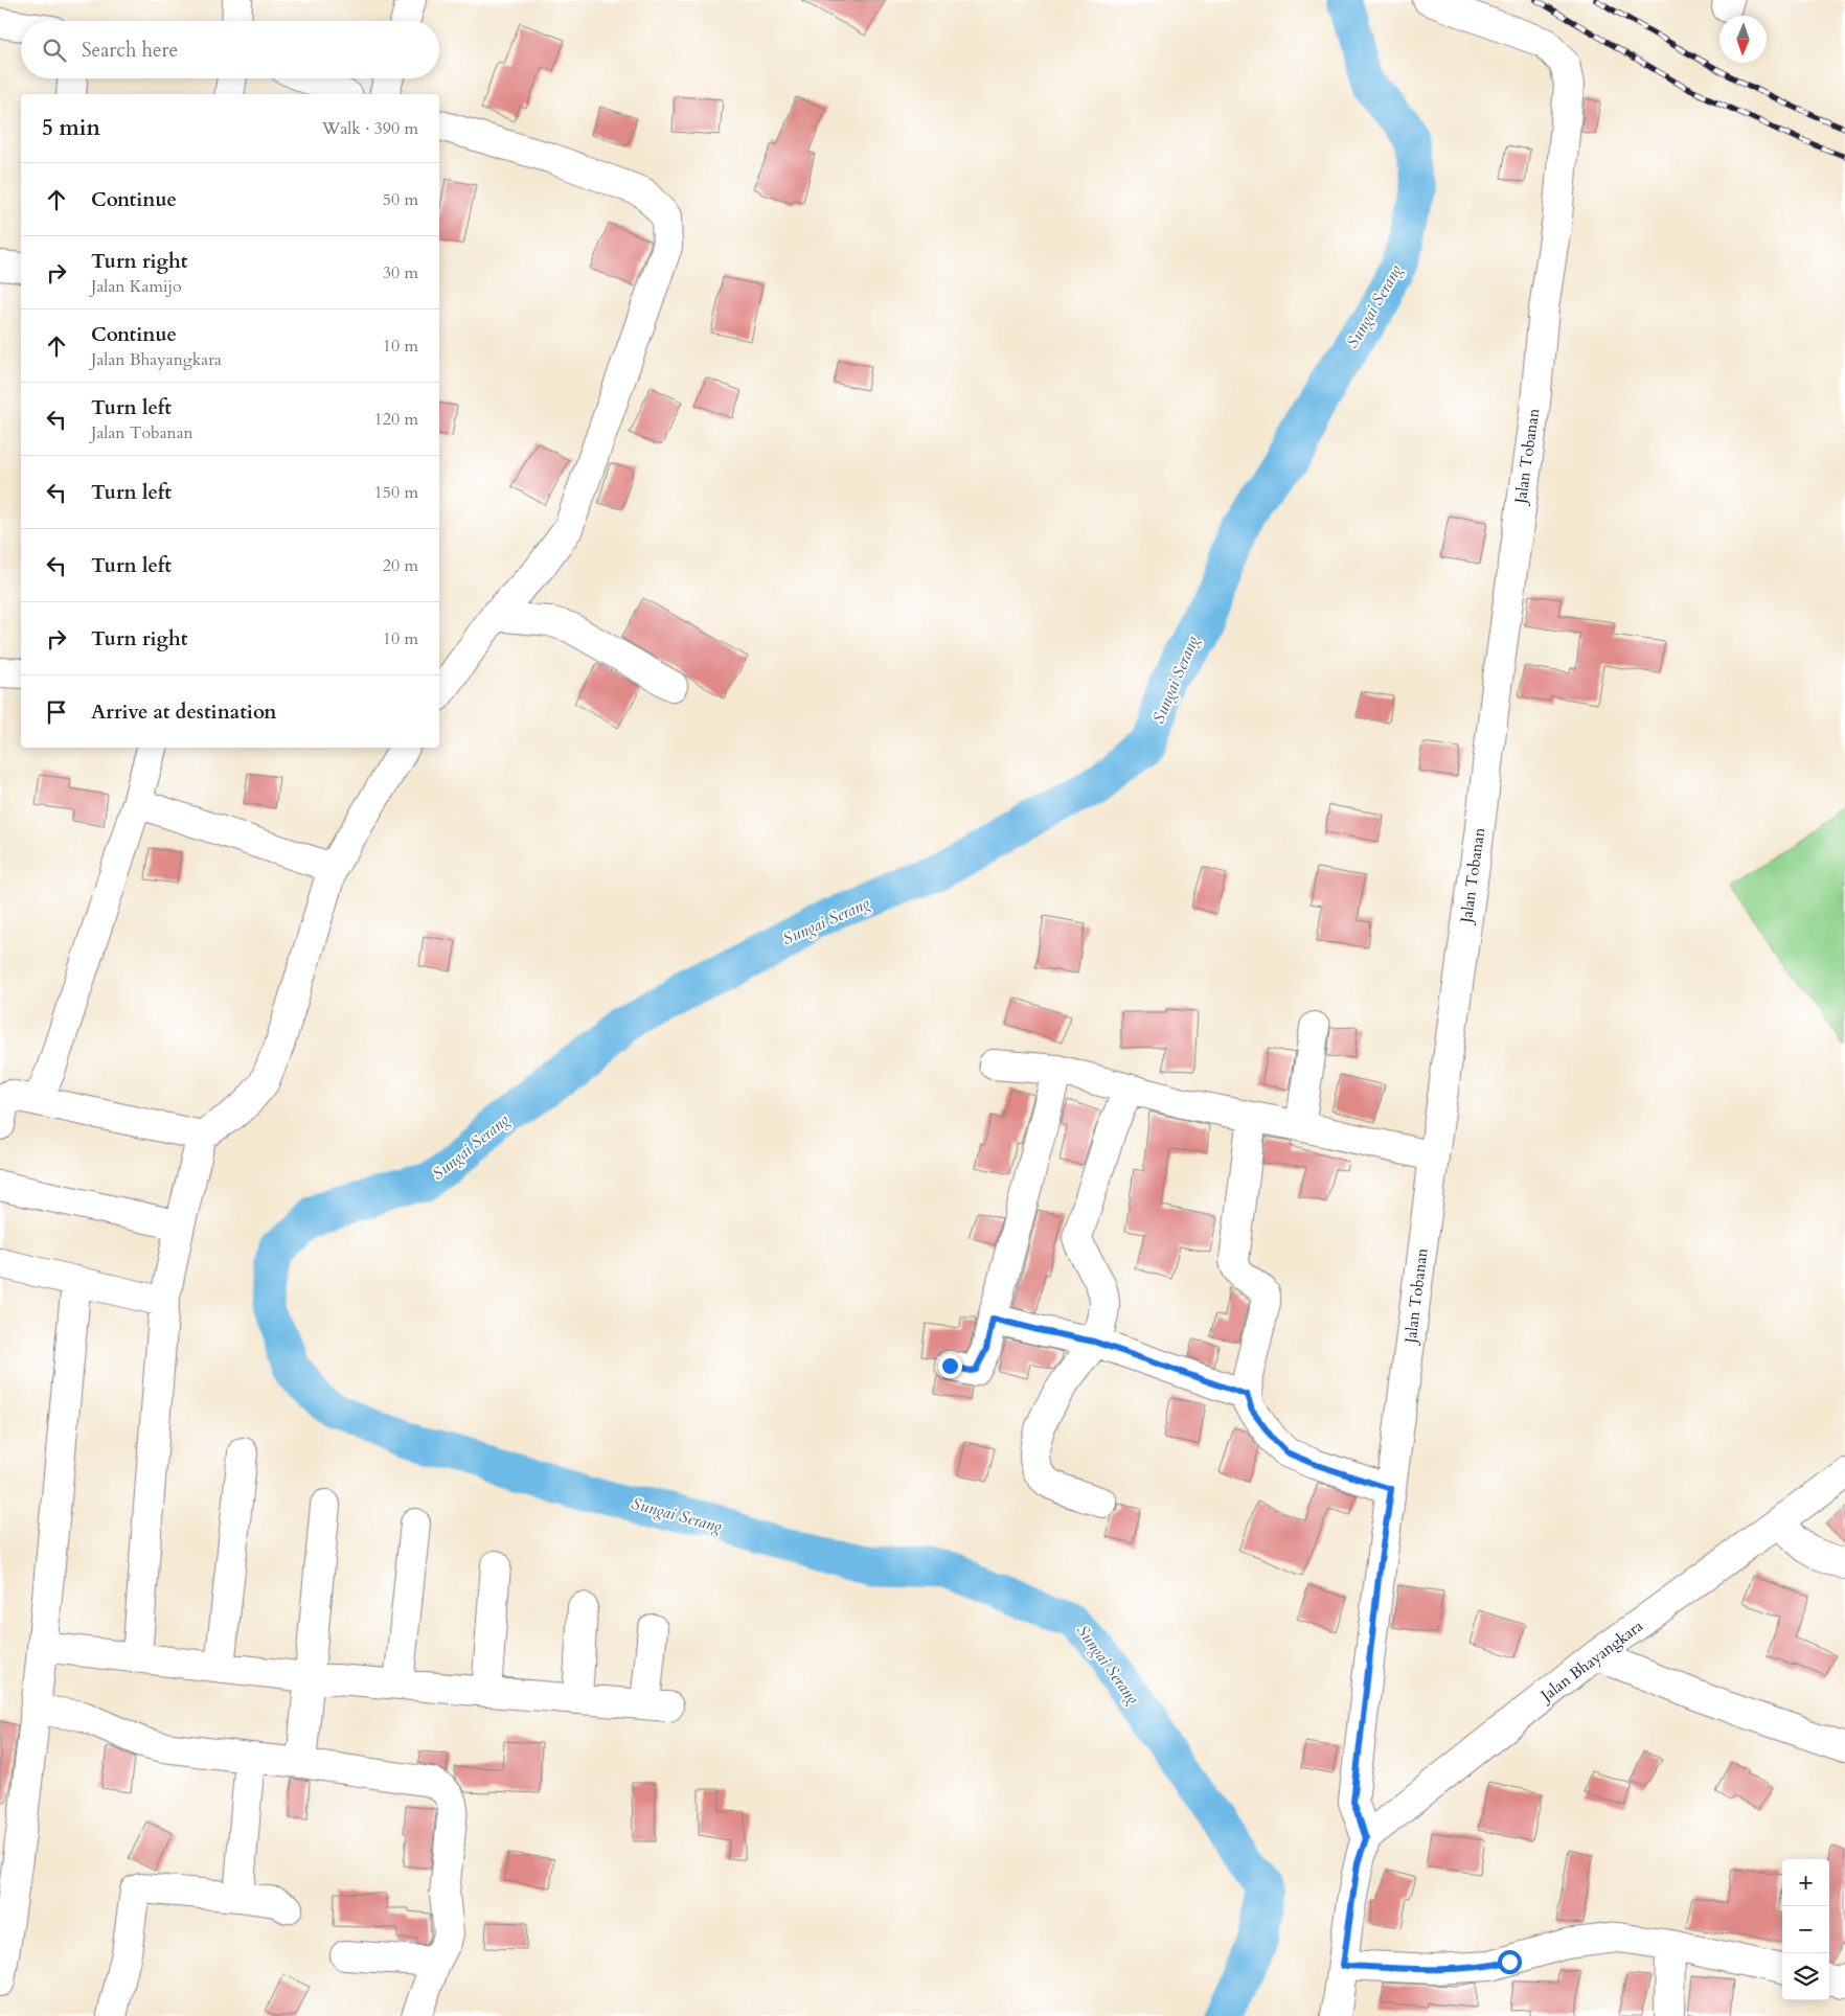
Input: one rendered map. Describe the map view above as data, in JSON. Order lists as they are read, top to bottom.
{
  "streets": {
    "street": ["Jalan Tobanan", "Jalan Bhayangkara"]
  },
  "crossings": [
    ["Jalan Tobanan", "Jalan Bhayangkara"]
  ],
  "water": ["Sungai Serang"],
  "north": "bottom",
  "page": {
    "search": "Search here",
    "heading": ["5 min", "Walk · 390 m"],
    "list": [
      ["Continue", "50 m"],
      ["Turn right", "Jalan Kamijo", "30 m"],
      ["Continue", "Jalan Bhayangkara", "10 m"],
      ["Turn left", "Jalan Tobanan", "120 m"],
      ["Turn left", "150 m"],
      ["Turn left", "20 m"],
      ["Turn right", "10 m"],
      "Arrive at destination"
    ],
    "map_buttons": ["+", "−"]
  }
}
